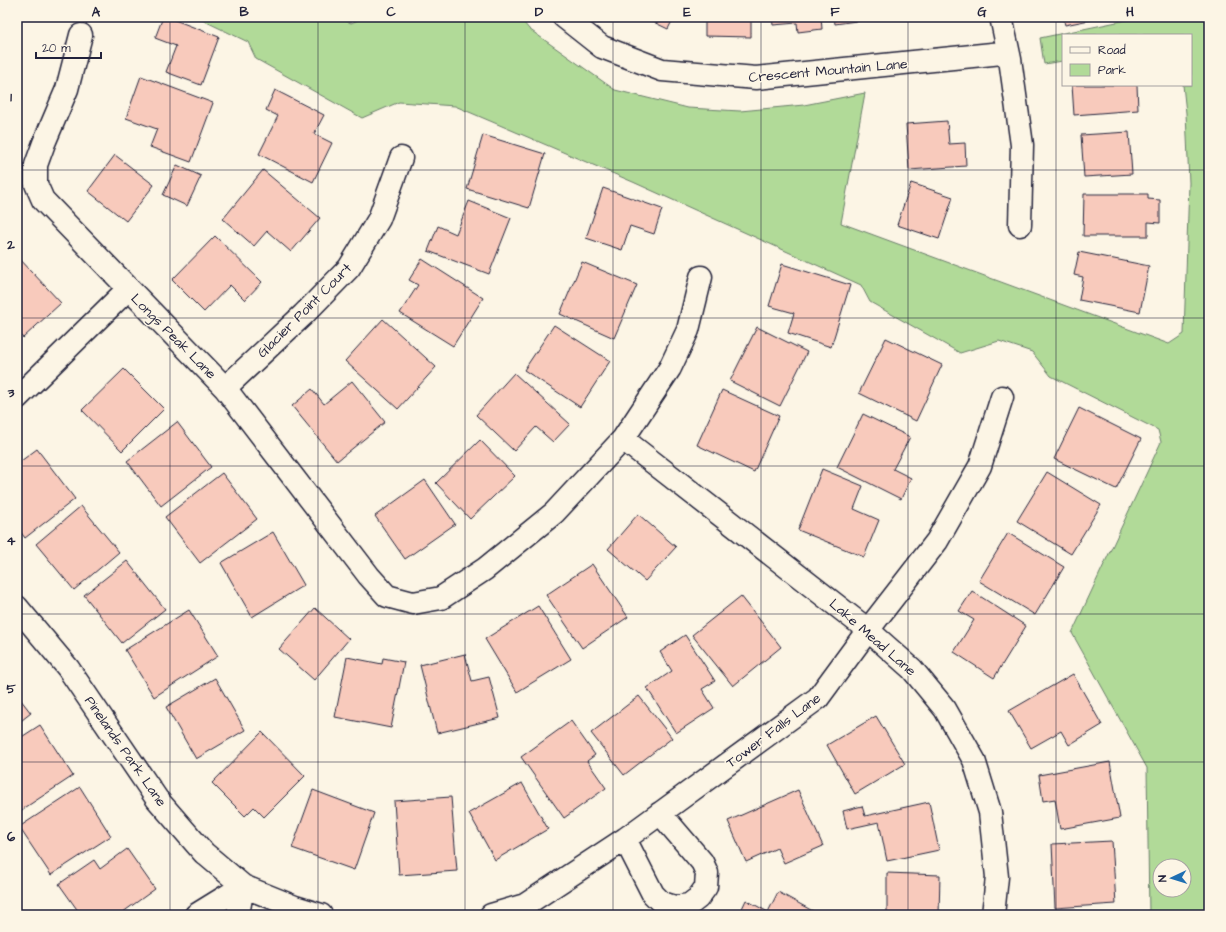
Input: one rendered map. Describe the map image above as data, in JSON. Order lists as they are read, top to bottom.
{
  "streets": {
    "street": [
      "Crescent Mountain Lane",
      "Glacier Point Court",
      "Longs Peak Lane",
      "Lake Mead Lane",
      "Tower Falls Lane",
      "Pinelands Park Lane"
    ]
  },
  "crossings": [
    ["Glacier Point Court", "Longs Peak Lane"],
    ["Longs Peak Lane", "Lake Mead Lane"],
    ["Lake Mead Lane", "Tower Falls Lane"]
  ],
  "legend": ["Road", "Park"],
  "scale_bar": "20 m",
  "north": "left",
  "grid": {
    "columns": [
      "A",
      "B",
      "C",
      "D",
      "E",
      "F",
      "G",
      "H"
    ],
    "rows": [
      "1",
      "2",
      "3",
      "4",
      "5",
      "6"
    ]
  }
}
